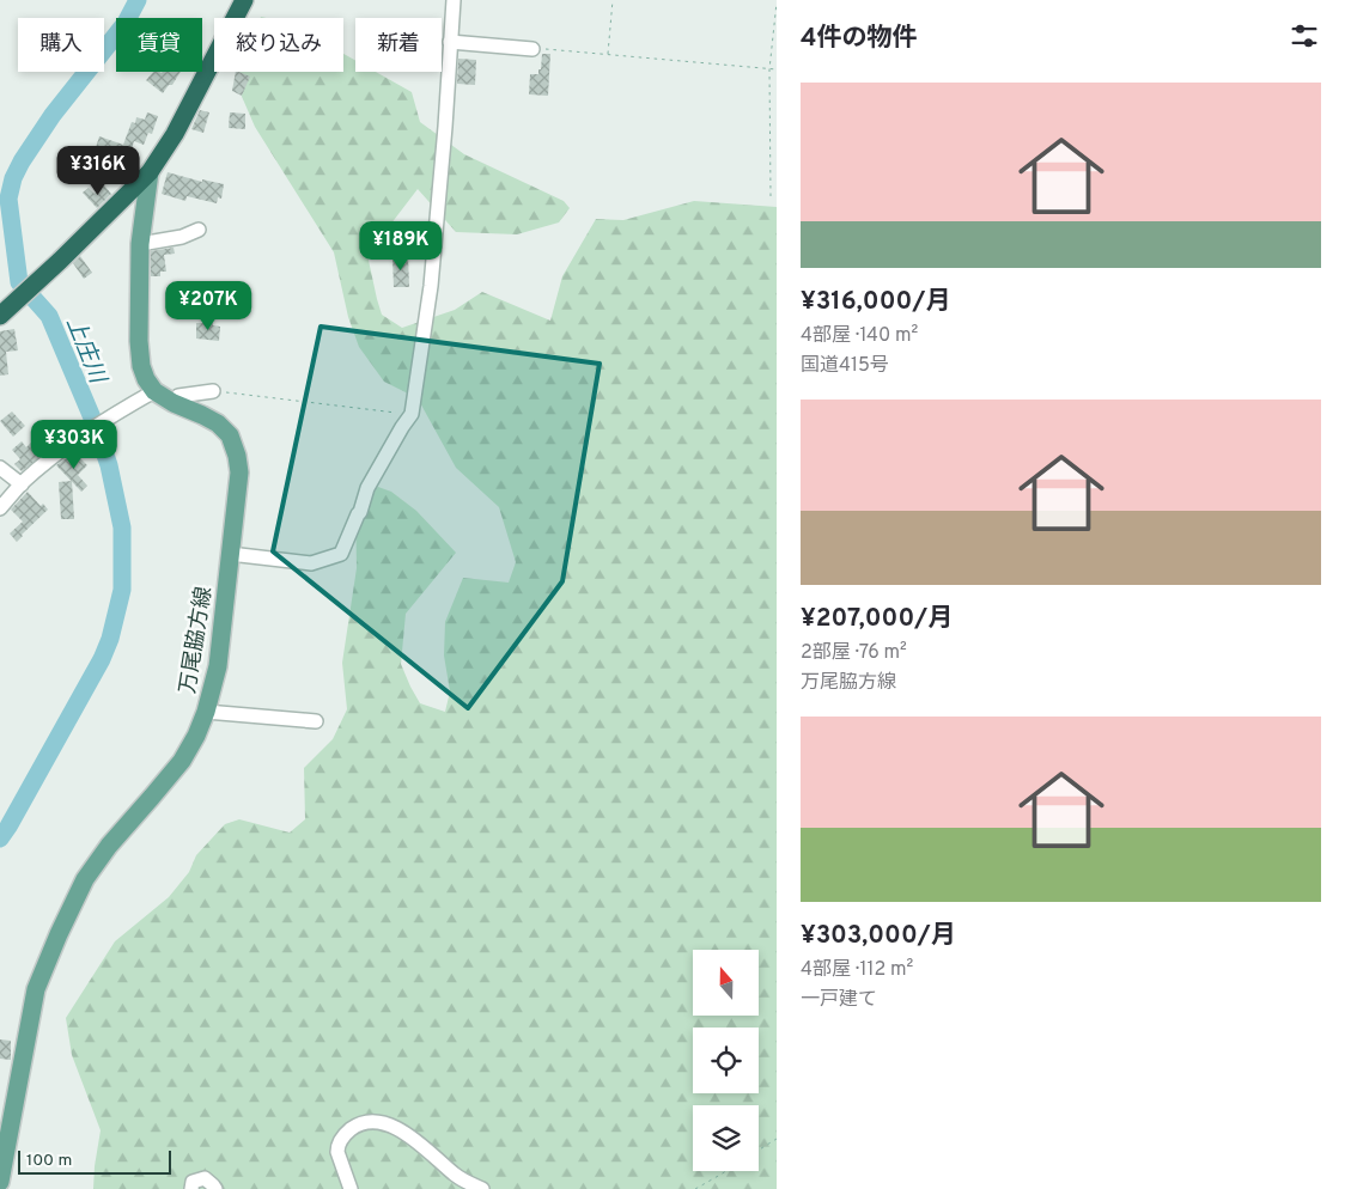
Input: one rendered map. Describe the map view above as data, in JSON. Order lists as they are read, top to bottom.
{
  "streets": {
    "main road": ["万尾脇方線"]
  },
  "water": ["上庄川"],
  "scale_bar": "100 m",
  "north": "top",
  "page": {
    "heading": "4件の物件",
    "chip": [
      "購入",
      "賃貸",
      "絞り込み",
      "新着"
    ],
    "list": [
      {
        "name": "¥316,000/月",
        "note": "4部屋 · 140 m² · 国道415号"
      },
      {
        "name": "¥207,000/月",
        "note": "2部屋 · 76 m² · 万尾脇方線"
      },
      {
        "name": "¥303,000/月",
        "note": "4部屋 · 112 m² · 一戸建て"
      }
    ],
    "price": [
      "¥316K",
      "¥189K",
      "¥207K",
      "¥303K"
    ],
    "scale": "100 m"
  }
}
